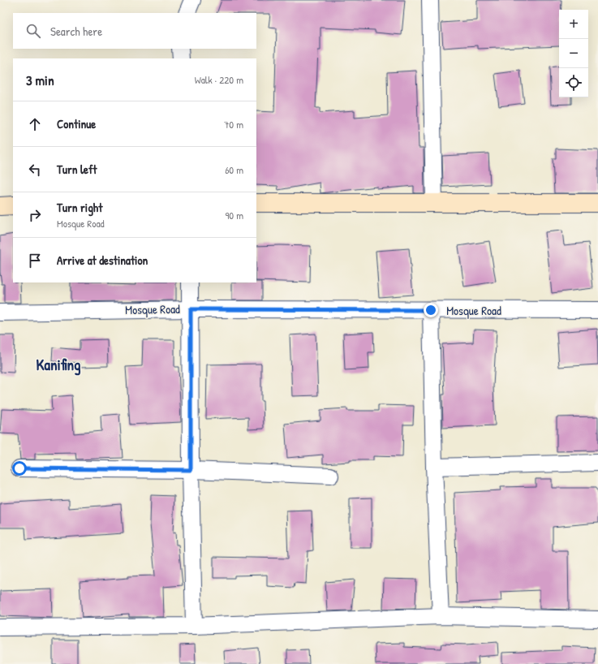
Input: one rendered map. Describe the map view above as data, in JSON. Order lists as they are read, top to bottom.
{
  "streets": {
    "street": ["Mosque Road"]
  },
  "districts": ["Kanifing"],
  "page": {
    "map_buttons": ["+", "−"],
    "search": "Search here",
    "heading": ["3 min", "Walk · 220 m"],
    "list": [
      ["Continue", "70 m"],
      ["Turn left", "60 m"],
      ["Turn right", "Mosque Road", "90 m"],
      "Arrive at destination"
    ]
  }
}
